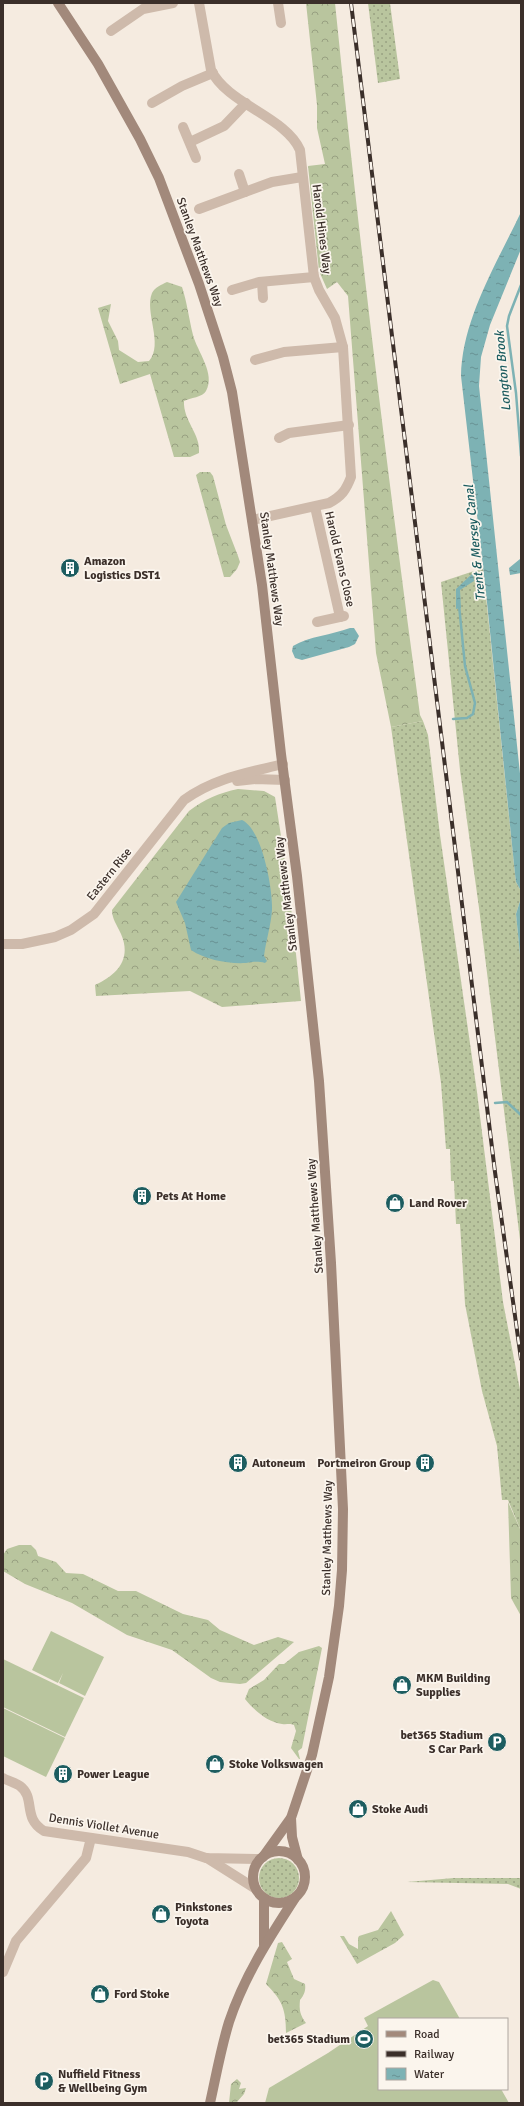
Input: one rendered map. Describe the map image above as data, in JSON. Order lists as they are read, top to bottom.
{
  "streets": {
    "main road": ["Stanley Matthews Way"],
    "street": [
      "Harold Hines Way",
      "Harold Evans Close",
      "Eastern Rise",
      "Dennis Viollet Avenue"
    ]
  },
  "crossings": [
    ["Harold Hines Way", "Stanley Matthews Way"],
    ["Harold Hines Way", "Harold Evans Close"],
    ["Stanley Matthews Way", "Eastern Rise"],
    ["Stanley Matthews Way", "Dennis Viollet Avenue"]
  ],
  "water": ["Longton Brook", "Trent & Mersey Canal"],
  "places": {
    "building": [
      "Amazon Logistics DST1",
      "Pets At Home",
      "Autoneum",
      "Portmeiron Group",
      "Power League"
    ],
    "shop": [
      "Land Rover",
      "MKM Building Supplies",
      "Stoke Volkswagen",
      "Stoke Audi",
      "Pinkstones Toyota",
      "Ford Stoke"
    ],
    "parking": ["bet365 Stadium S Car Park", "Nuffield Fitness & Wellbeing Gym"],
    "sports": ["bet365 Stadium"]
  },
  "legend": ["Road", "Railway", "Water"]
}
